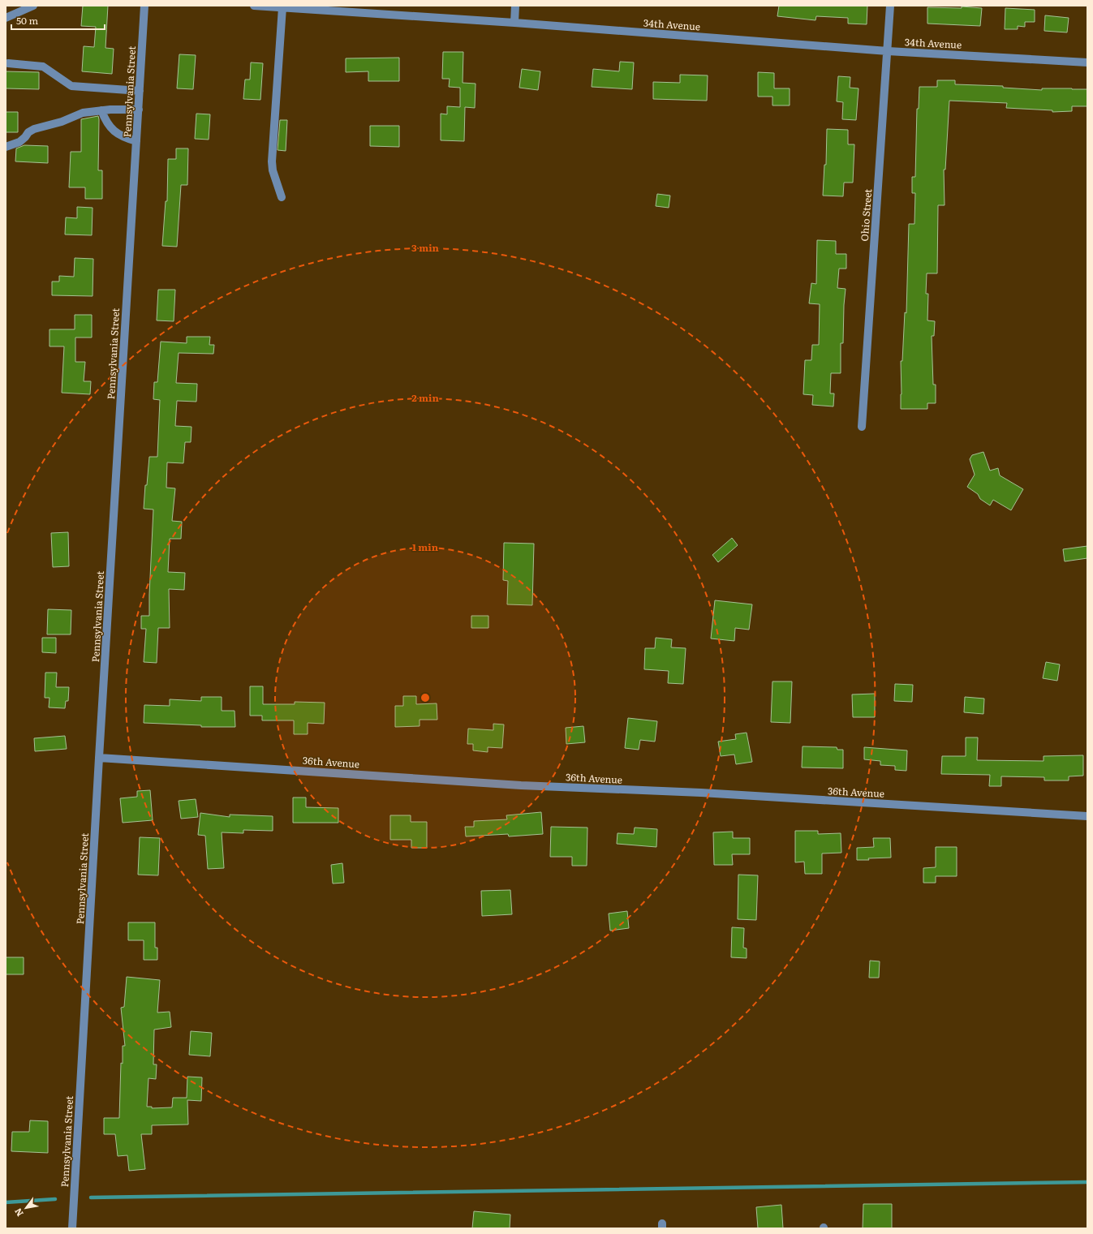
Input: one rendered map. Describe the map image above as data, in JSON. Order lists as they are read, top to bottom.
{
  "streets": {
    "street": [
      "34th Avenue",
      "Pennsylvania Street",
      "Ohio Street",
      "36th Avenue"
    ]
  },
  "crossings": [
    ["34th Avenue", "Ohio Street"],
    ["Pennsylvania Street", "36th Avenue"]
  ],
  "scale_bar": "50 m",
  "north": "bottom left",
  "rings": ["3 min", "2 min", "1 min"]
}
